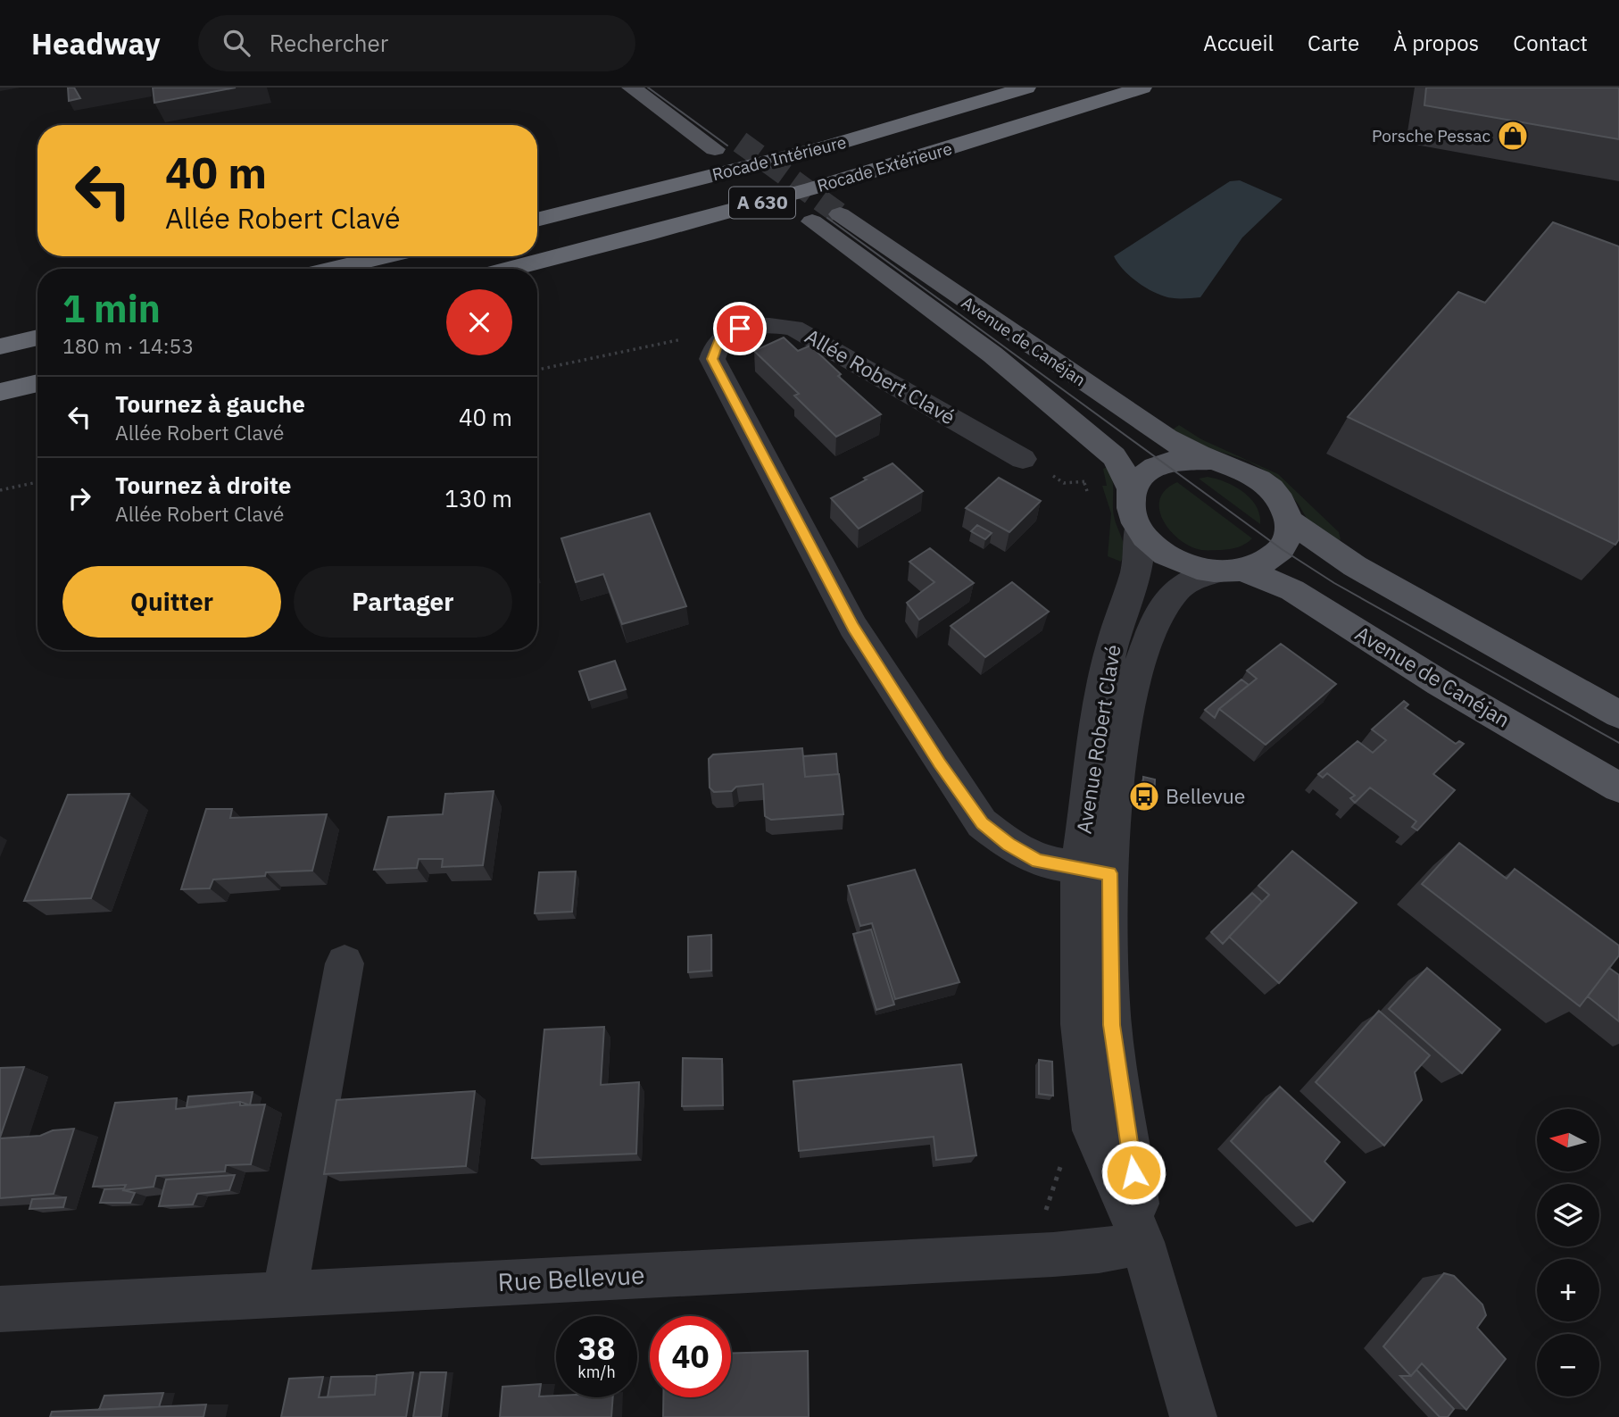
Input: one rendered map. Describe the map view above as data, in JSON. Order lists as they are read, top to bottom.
{
  "streets": {
    "highway": ["Rocade Intérieure", "Rocade Extérieure", "A 630"],
    "main road": ["Avenue de Canéjan"],
    "street": ["Allée Robert Clavé", "Avenue Robert Clavé", "Rue Bellevue"]
  },
  "crossings": [
    ["Avenue de Canéjan", "Avenue Robert Clavé"],
    ["Avenue Robert Clavé", "Rue Bellevue"]
  ],
  "places": {
    "shop": ["Porsche Pessac"],
    "bus stop": ["Bellevue"]
  },
  "north": "left",
  "page": {
    "header": "Headway",
    "search": "Rechercher",
    "nav": [
      "Accueil",
      "Carte",
      "À propos",
      "Contact"
    ],
    "turn": ["40 m", "Allée Robert Clavé"],
    "heading": ["1 min", "180 m · 14:53"],
    "list": [
      {
        "name": "Tournez à gauche",
        "note": "Allée Robert Clavé",
        "value": "40 m"
      },
      {
        "name": "Tournez à droite",
        "note": "Allée Robert Clavé",
        "value": "130 m"
      }
    ],
    "buttons": ["Quitter", "Partager"],
    "map_buttons": ["+", "−"],
    "speed": "38 km/h",
    "limit": "40"
  }
}
